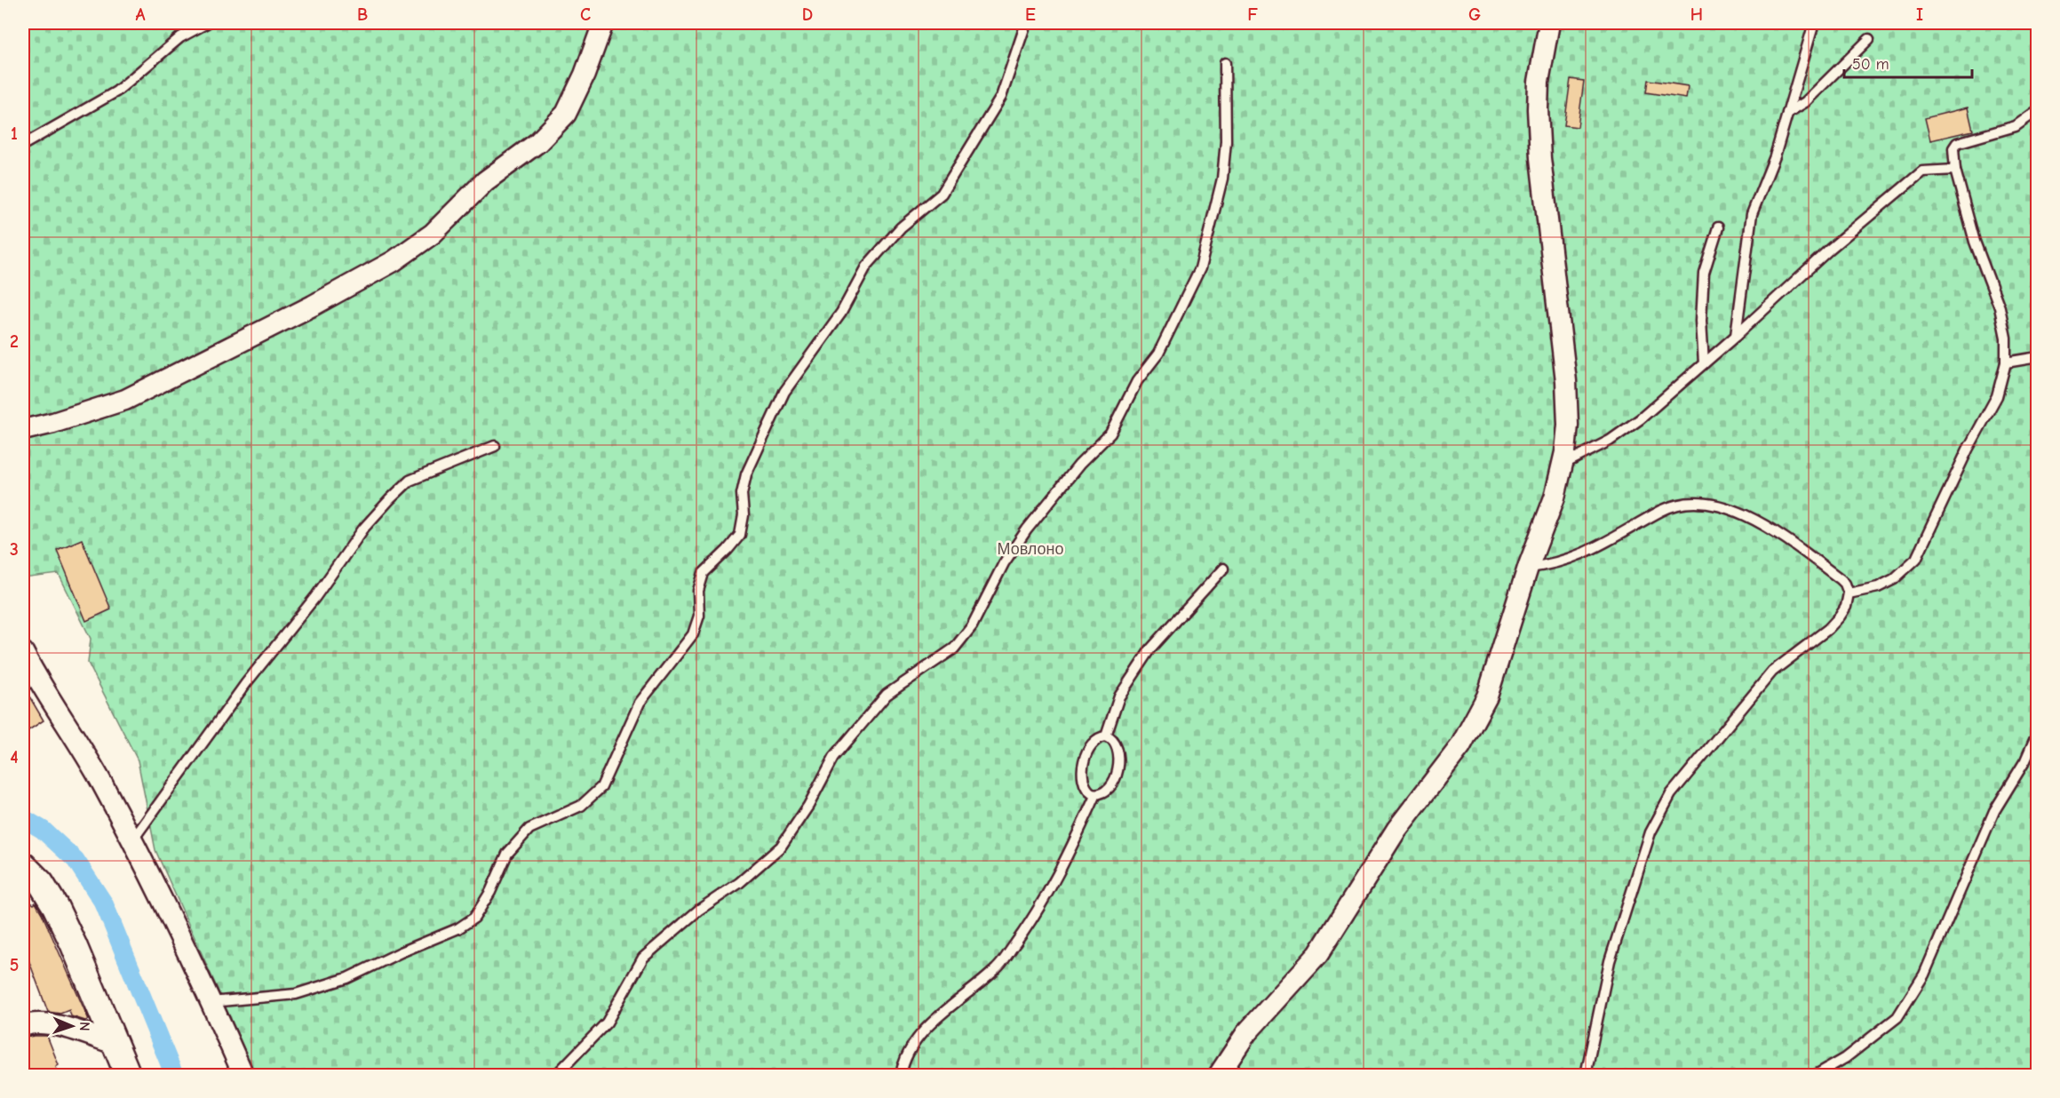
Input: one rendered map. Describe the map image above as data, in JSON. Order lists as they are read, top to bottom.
{
  "parks": ["Мовлоно"],
  "scale_bar": "50 m",
  "north": "right",
  "grid": {
    "columns": [
      "A",
      "B",
      "C",
      "D",
      "E",
      "F",
      "G",
      "H",
      "I"
    ],
    "rows": [
      "1",
      "2",
      "3",
      "4",
      "5"
    ]
  }
}
